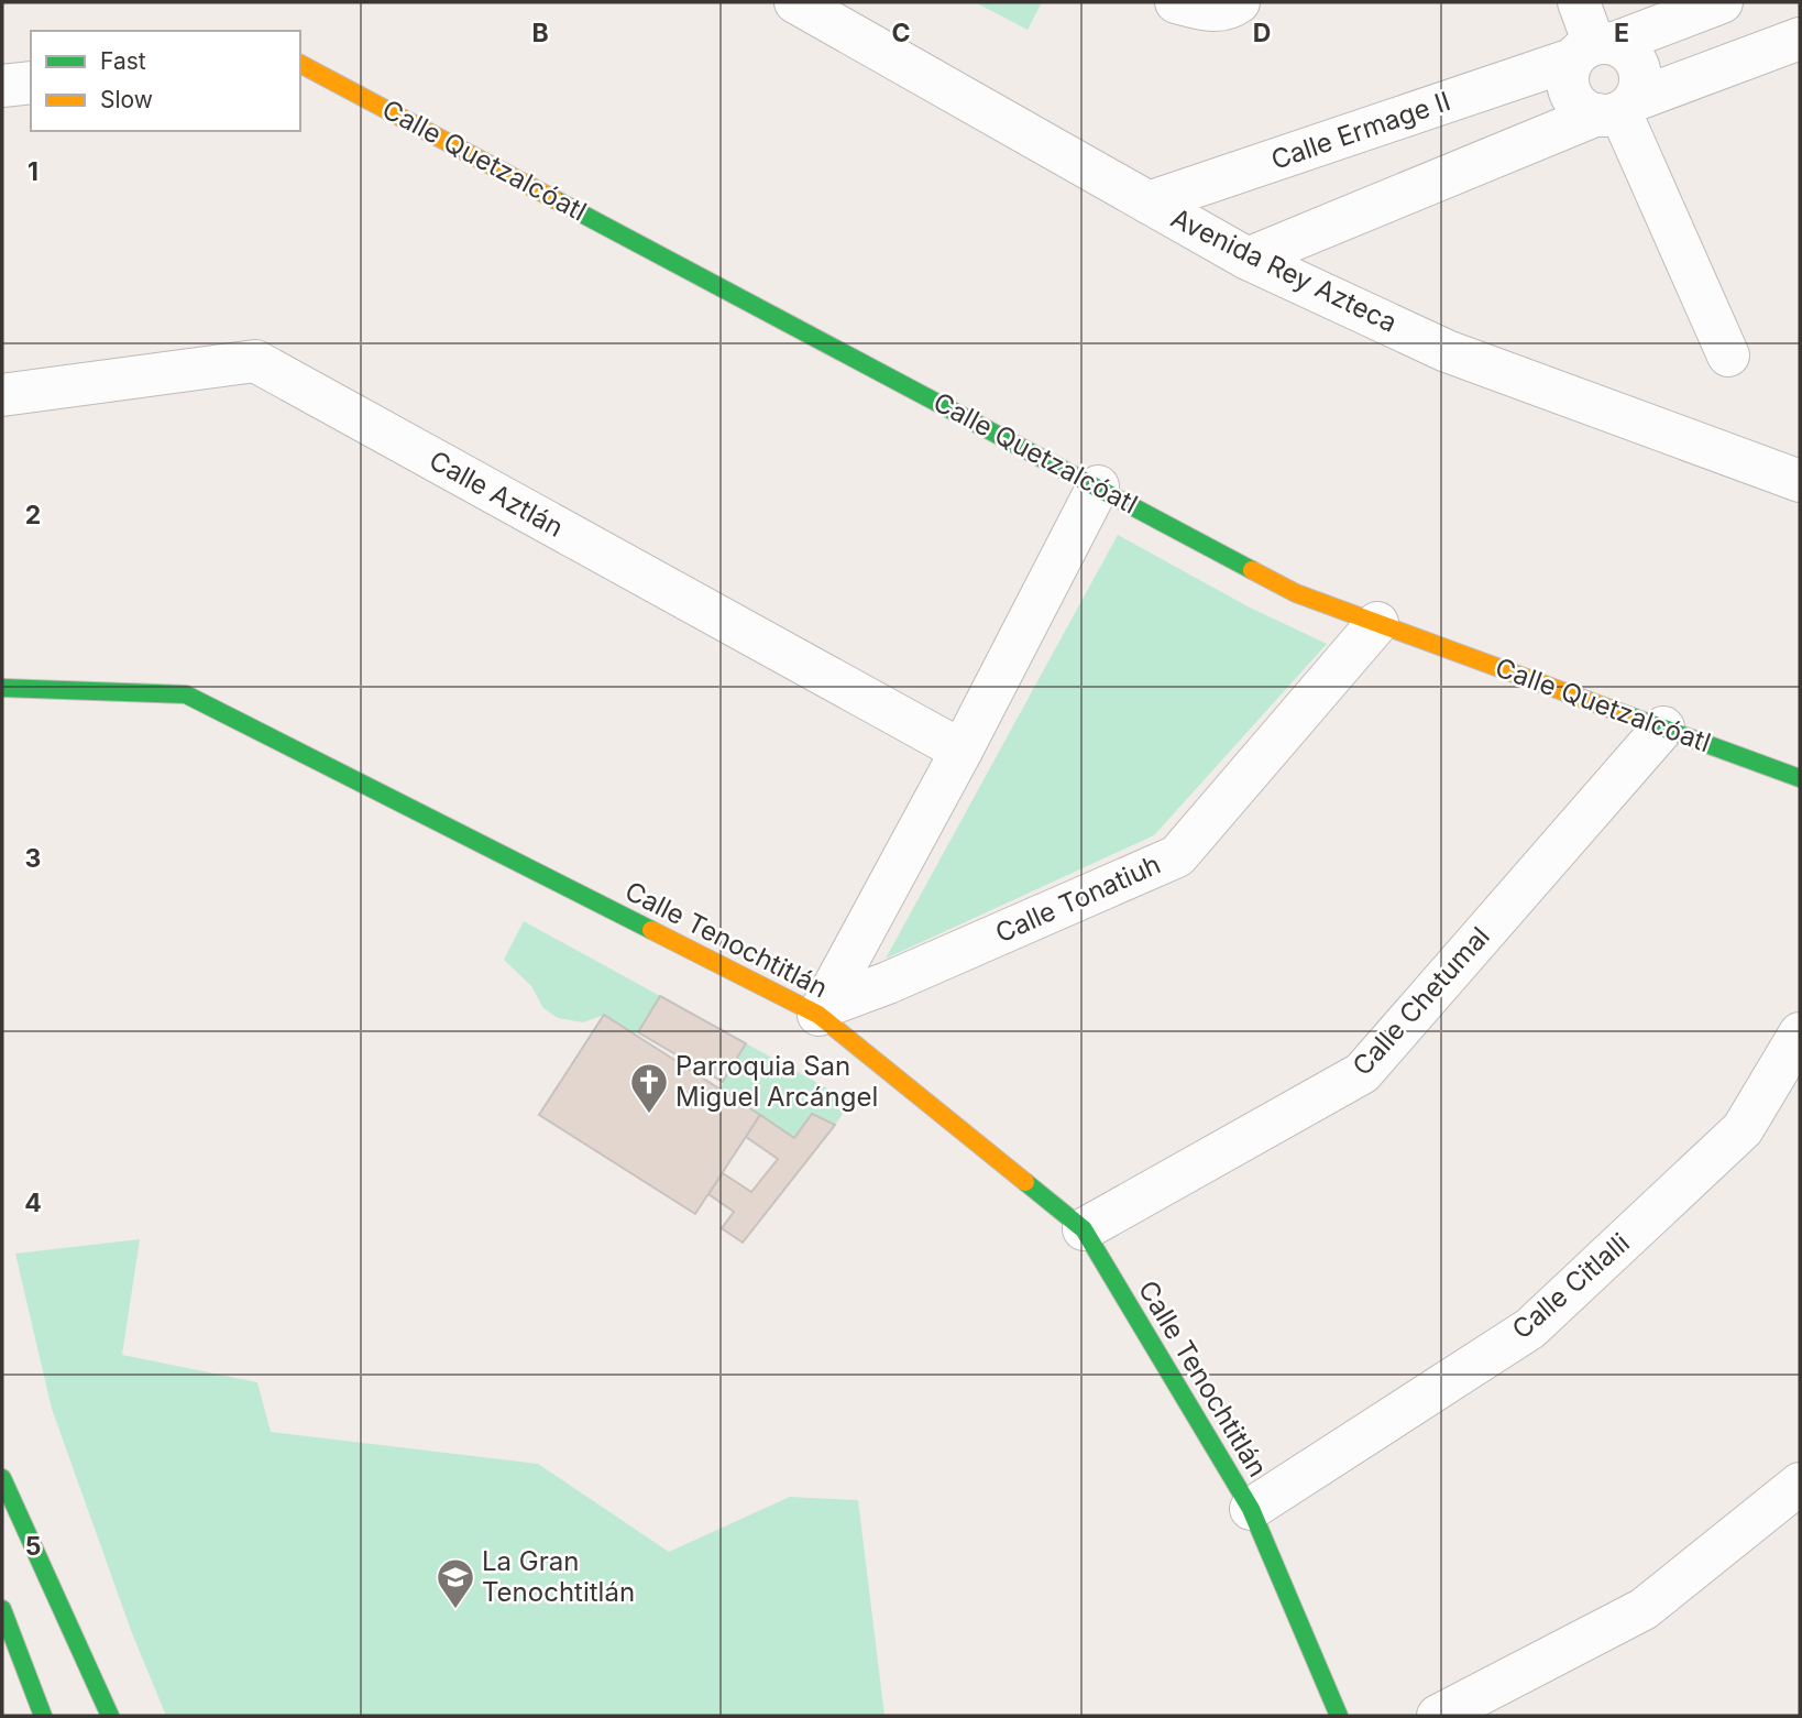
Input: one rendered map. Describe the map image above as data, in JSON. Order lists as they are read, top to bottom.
{
  "streets": {
    "street": [
      "Calle Ermage II",
      "Calle Quetzalcóatl",
      "Avenida Rey Azteca",
      "Calle Aztlán",
      "Calle Tonatiuh",
      "Calle Tenochtitlán",
      "Calle Chetumal",
      "Calle Citlalli"
    ]
  },
  "crossings": [
    ["Calle Ermage II", "Avenida Rey Azteca"],
    ["Calle Quetzalcóatl", "Calle Tonatiuh"],
    ["Calle Quetzalcóatl", "Calle Chetumal"],
    ["Calle Tonatiuh", "Calle Tenochtitlán"],
    ["Calle Tenochtitlán", "Calle Chetumal"],
    ["Calle Tenochtitlán", "Calle Citlalli"]
  ],
  "places": {
    "church": ["Parroquia San Miguel Arcángel"],
    "school or university": ["La Gran Tenochtitlán"]
  },
  "legend": ["Fast", "Slow"],
  "grid": {
    "columns": [
      "B",
      "C",
      "D",
      "E"
    ],
    "rows": [
      "1",
      "2",
      "3",
      "4",
      "5"
    ]
  }
}
